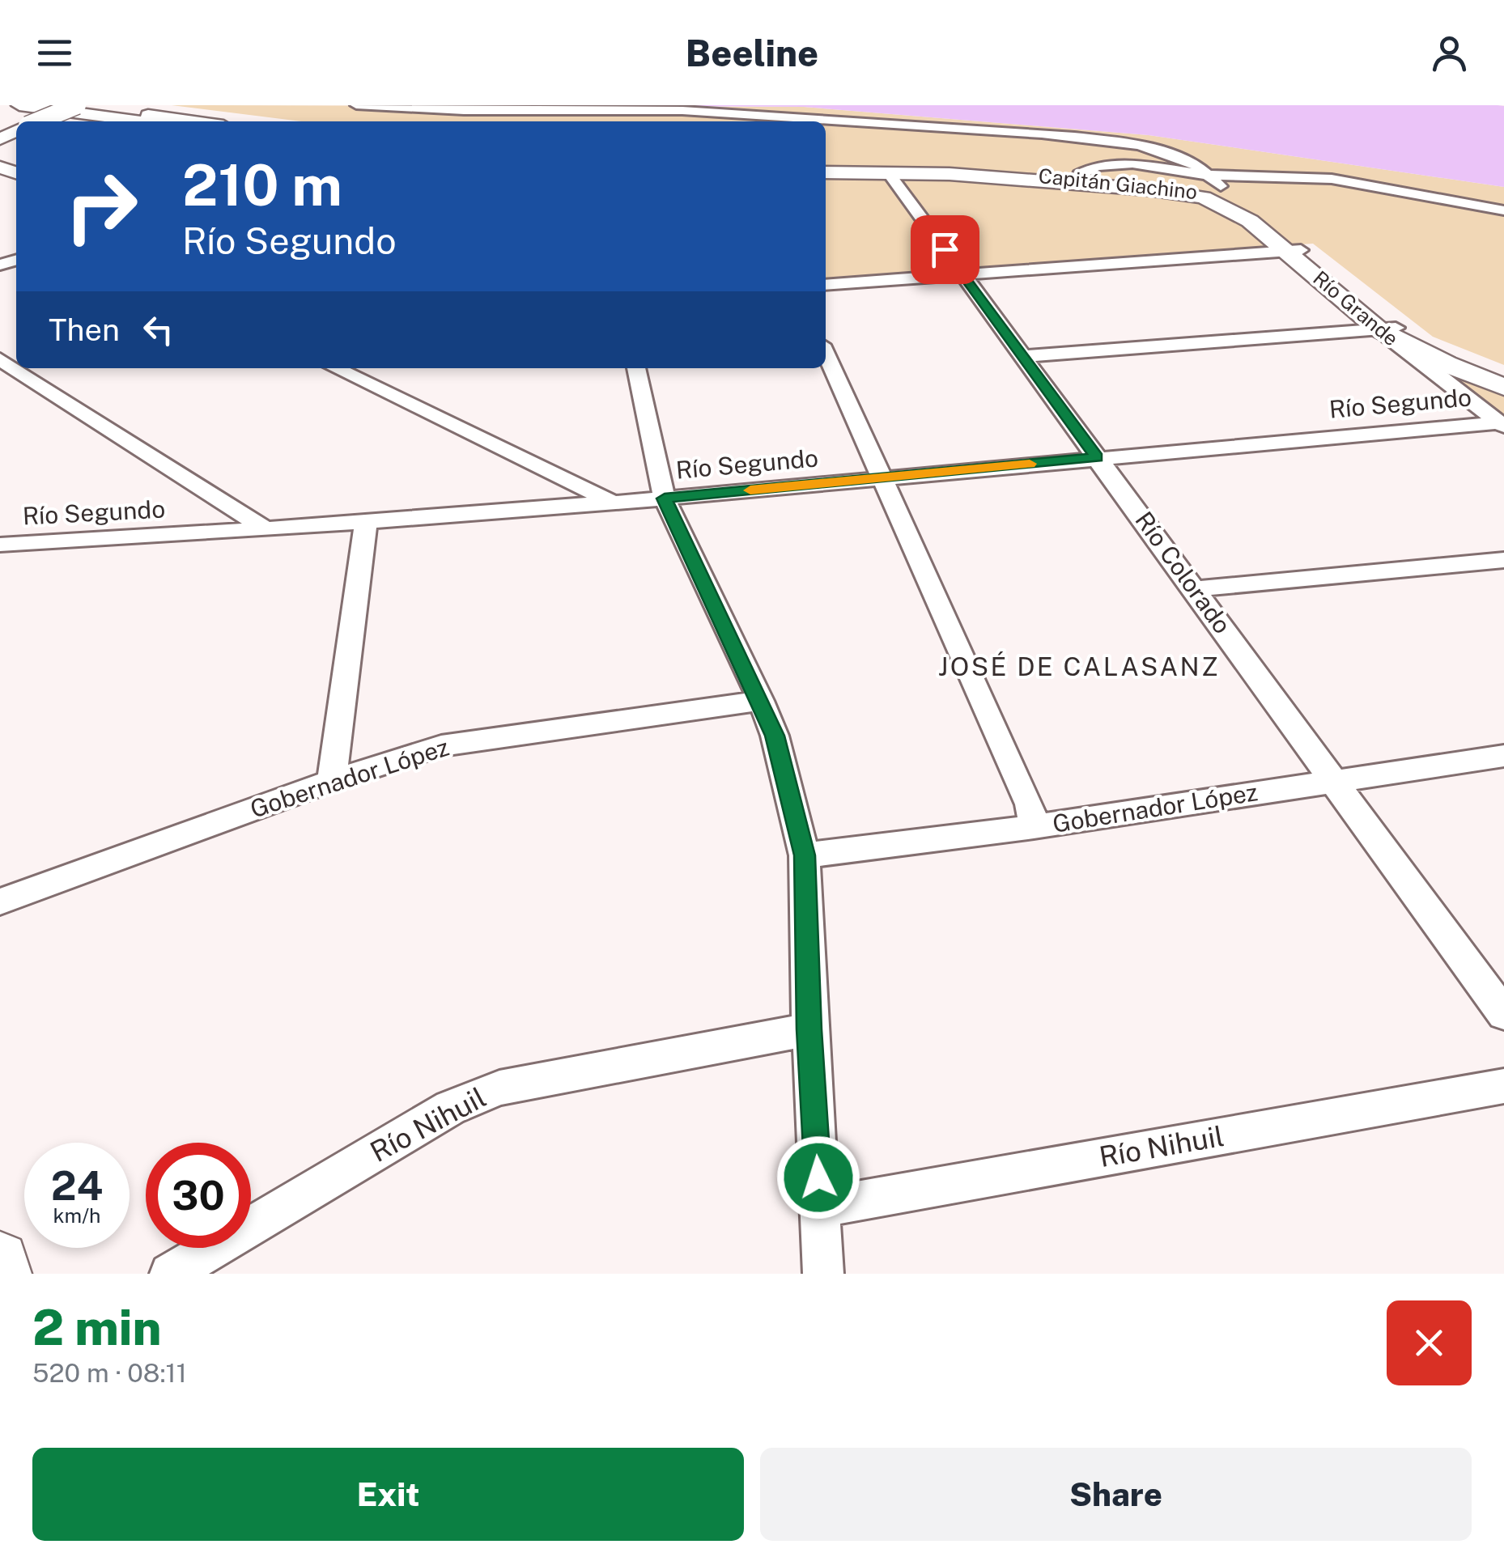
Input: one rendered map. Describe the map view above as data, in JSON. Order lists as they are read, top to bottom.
{
  "streets": {
    "main road": ["Capitán Giachino", "Río Grande"],
    "street": [
      "Río Segundo",
      "Río Colorado",
      "Gobernador López",
      "Río Nihuil"
    ]
  },
  "crossings": [
    ["Capitán Giachino", "Río Grande"],
    ["Capitán Giachino", "Río Colorado"],
    ["Río Grande", "Río Segundo"],
    ["Río Segundo", "Río Colorado"],
    ["Río Colorado", "Gobernador López"]
  ],
  "districts": ["JOSÉ DE CALASANZ"],
  "page": {
    "header": "Beeline",
    "turn": ["210 m", "Río Segundo"],
    "then": "Then",
    "speed": "24 km/h",
    "limit": "30",
    "heading": ["2 min", "520 m · 08:11"],
    "buttons": ["Exit", "Share"]
  }
}
